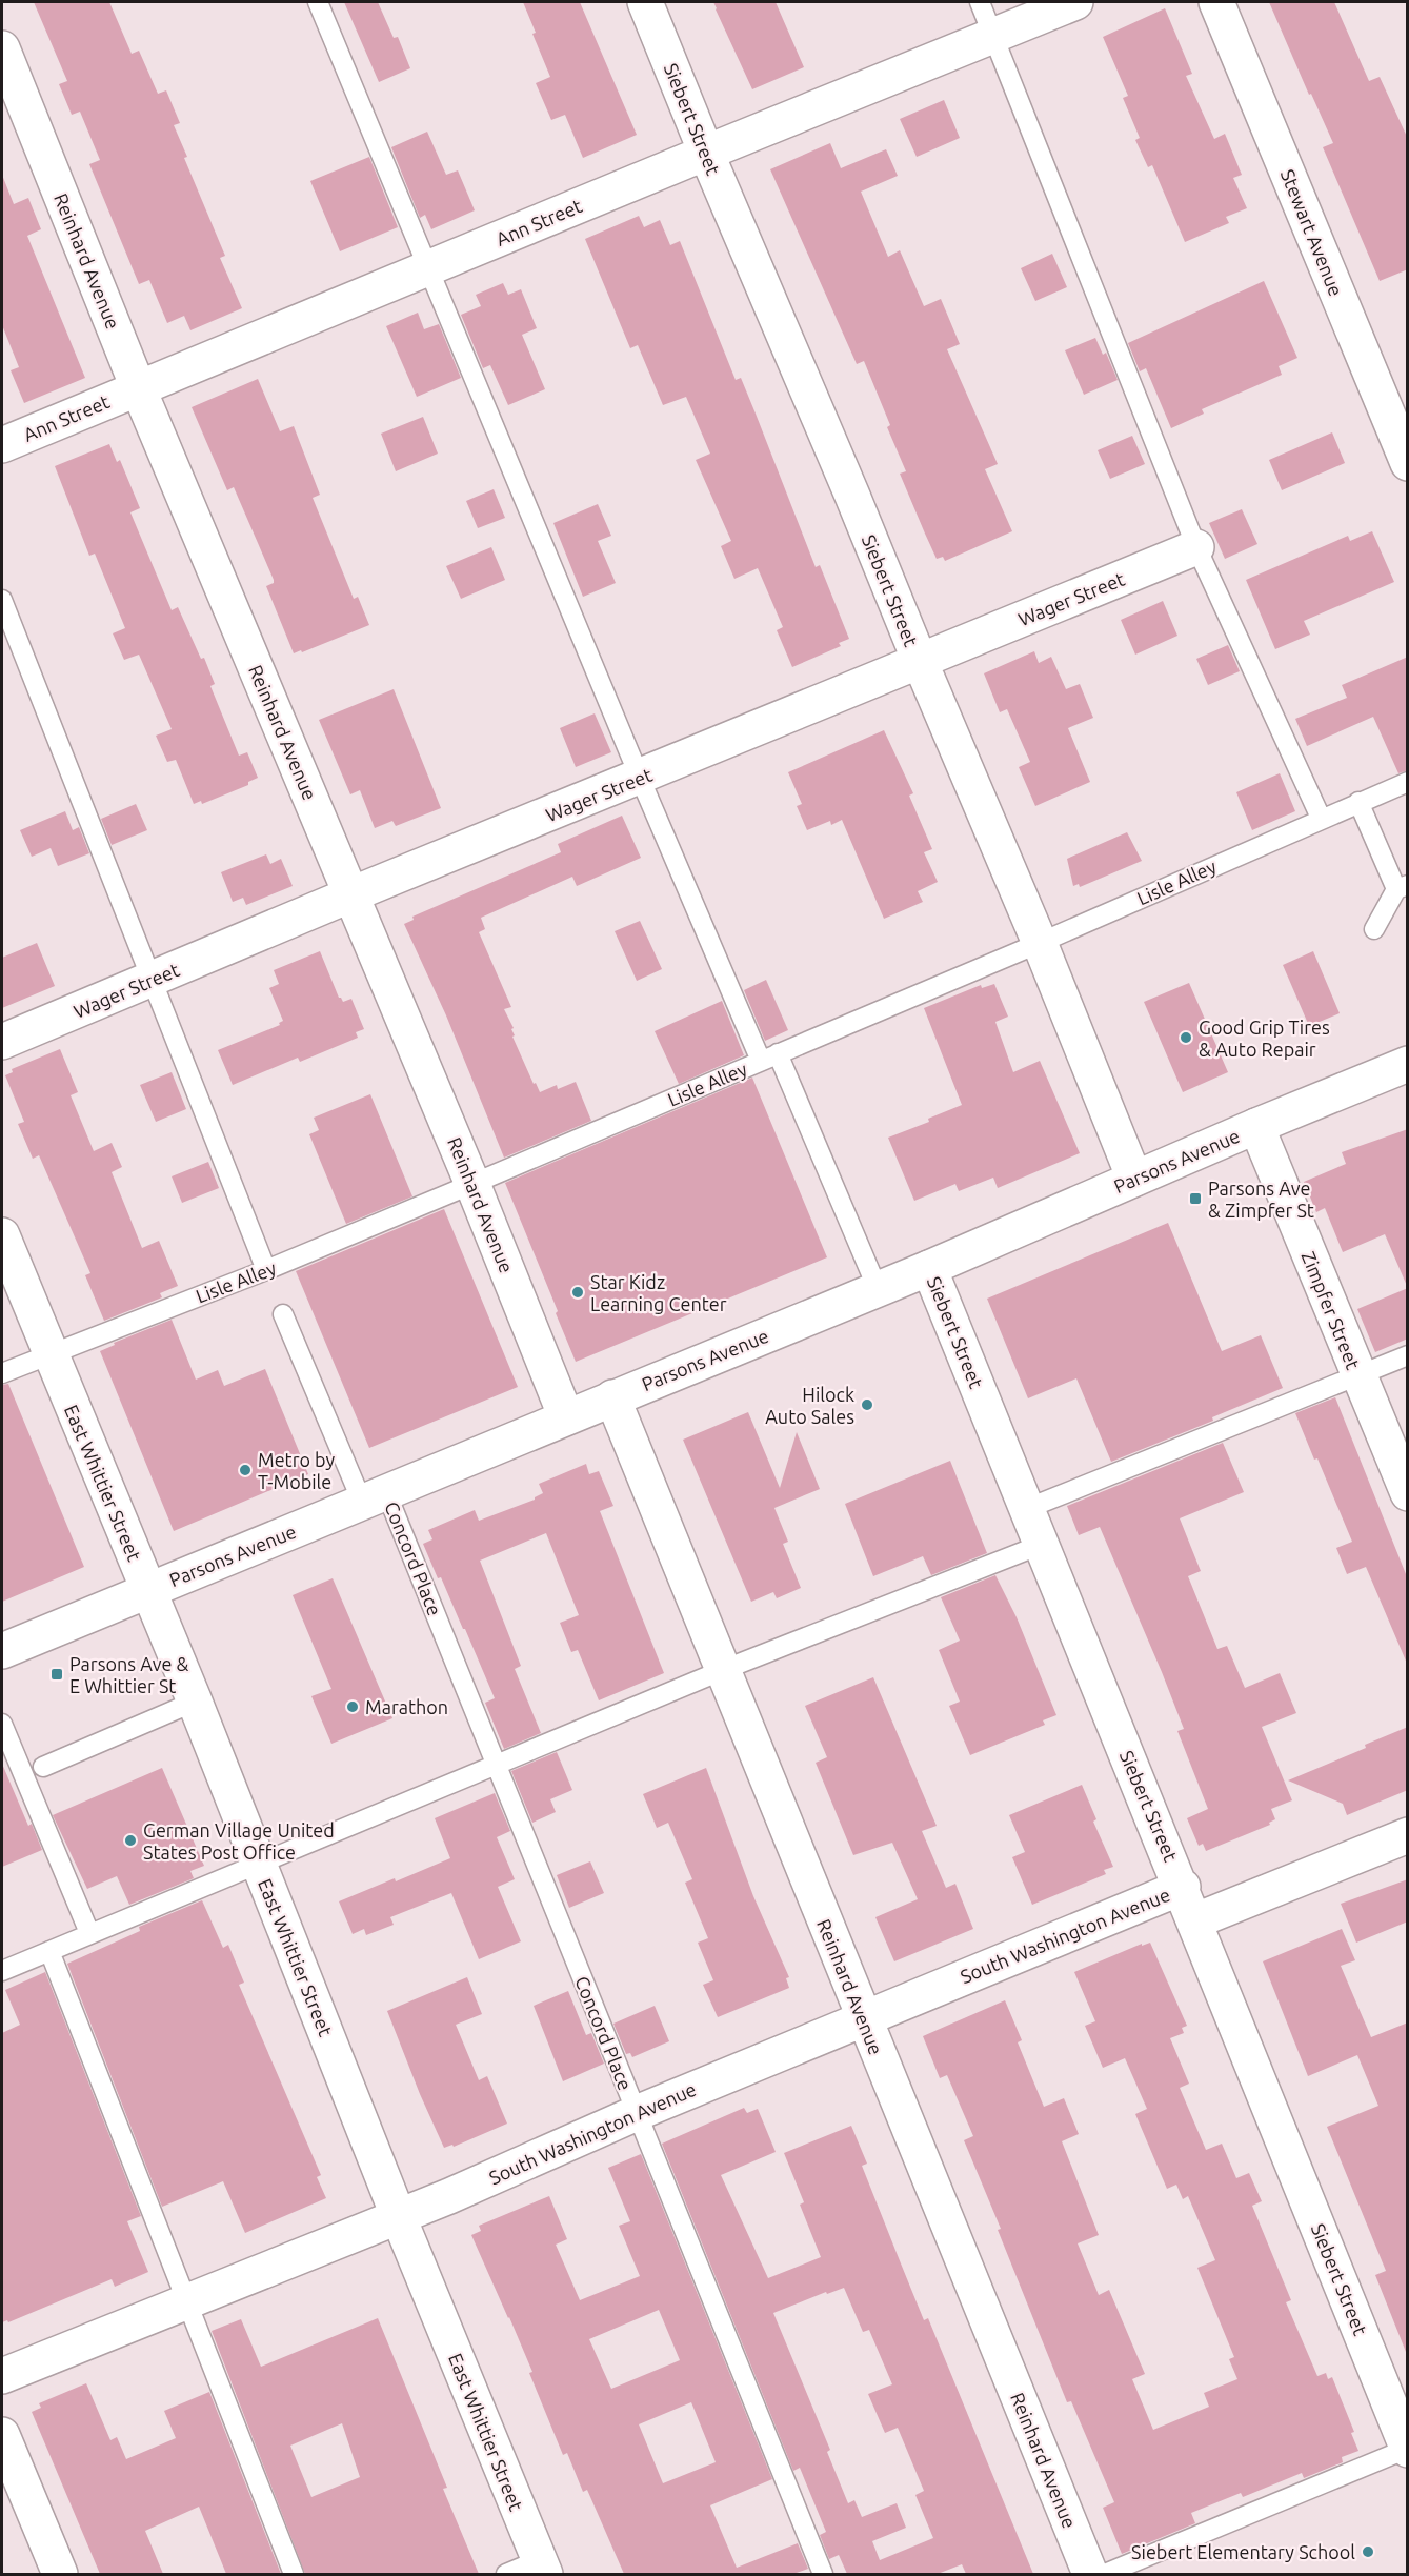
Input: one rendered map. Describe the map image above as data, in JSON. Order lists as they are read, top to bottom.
{
  "streets": {
    "street": [
      "Siebert Street",
      "Ann Street",
      "Stewart Avenue",
      "Reinhard Avenue",
      "Wager Street",
      "Parsons Avenue",
      "Zimpfer Street",
      "East Whittier Street",
      "South Washington Avenue"
    ],
    "lane": ["Lisle Alley", "Concord Place"]
  },
  "crossings": [
    ["Siebert Street", "Ann Street"],
    ["Siebert Street", "Wager Street"],
    ["Siebert Street", "Lisle Alley"],
    ["Siebert Street", "Parsons Avenue"],
    ["Siebert Street", "South Washington Avenue"],
    ["Ann Street", "Reinhard Avenue"],
    ["Reinhard Avenue", "Wager Street"],
    ["Reinhard Avenue", "Lisle Alley"],
    ["Reinhard Avenue", "Parsons Avenue"],
    ["Reinhard Avenue", "South Washington Avenue"],
    ["Lisle Alley", "East Whittier Street"],
    ["Parsons Avenue", "Zimpfer Street"],
    ["Parsons Avenue", "East Whittier Street"],
    ["Parsons Avenue", "Concord Place"],
    ["East Whittier Street", "South Washington Avenue"],
    ["Concord Place", "South Washington Avenue"]
  ],
  "places": {
    "other": [
      "Good Grip Tires & Auto Repair",
      "Star Kidz Learning Center",
      "Hilock Auto Sales",
      "Metro by T-Mobile",
      "Marathon",
      "German Village United States Post Office",
      "Siebert Elementary School"
    ],
    "transit": ["Parsons Ave & Zimpfer St", "Parsons Ave & E Whittier St"]
  }
}
